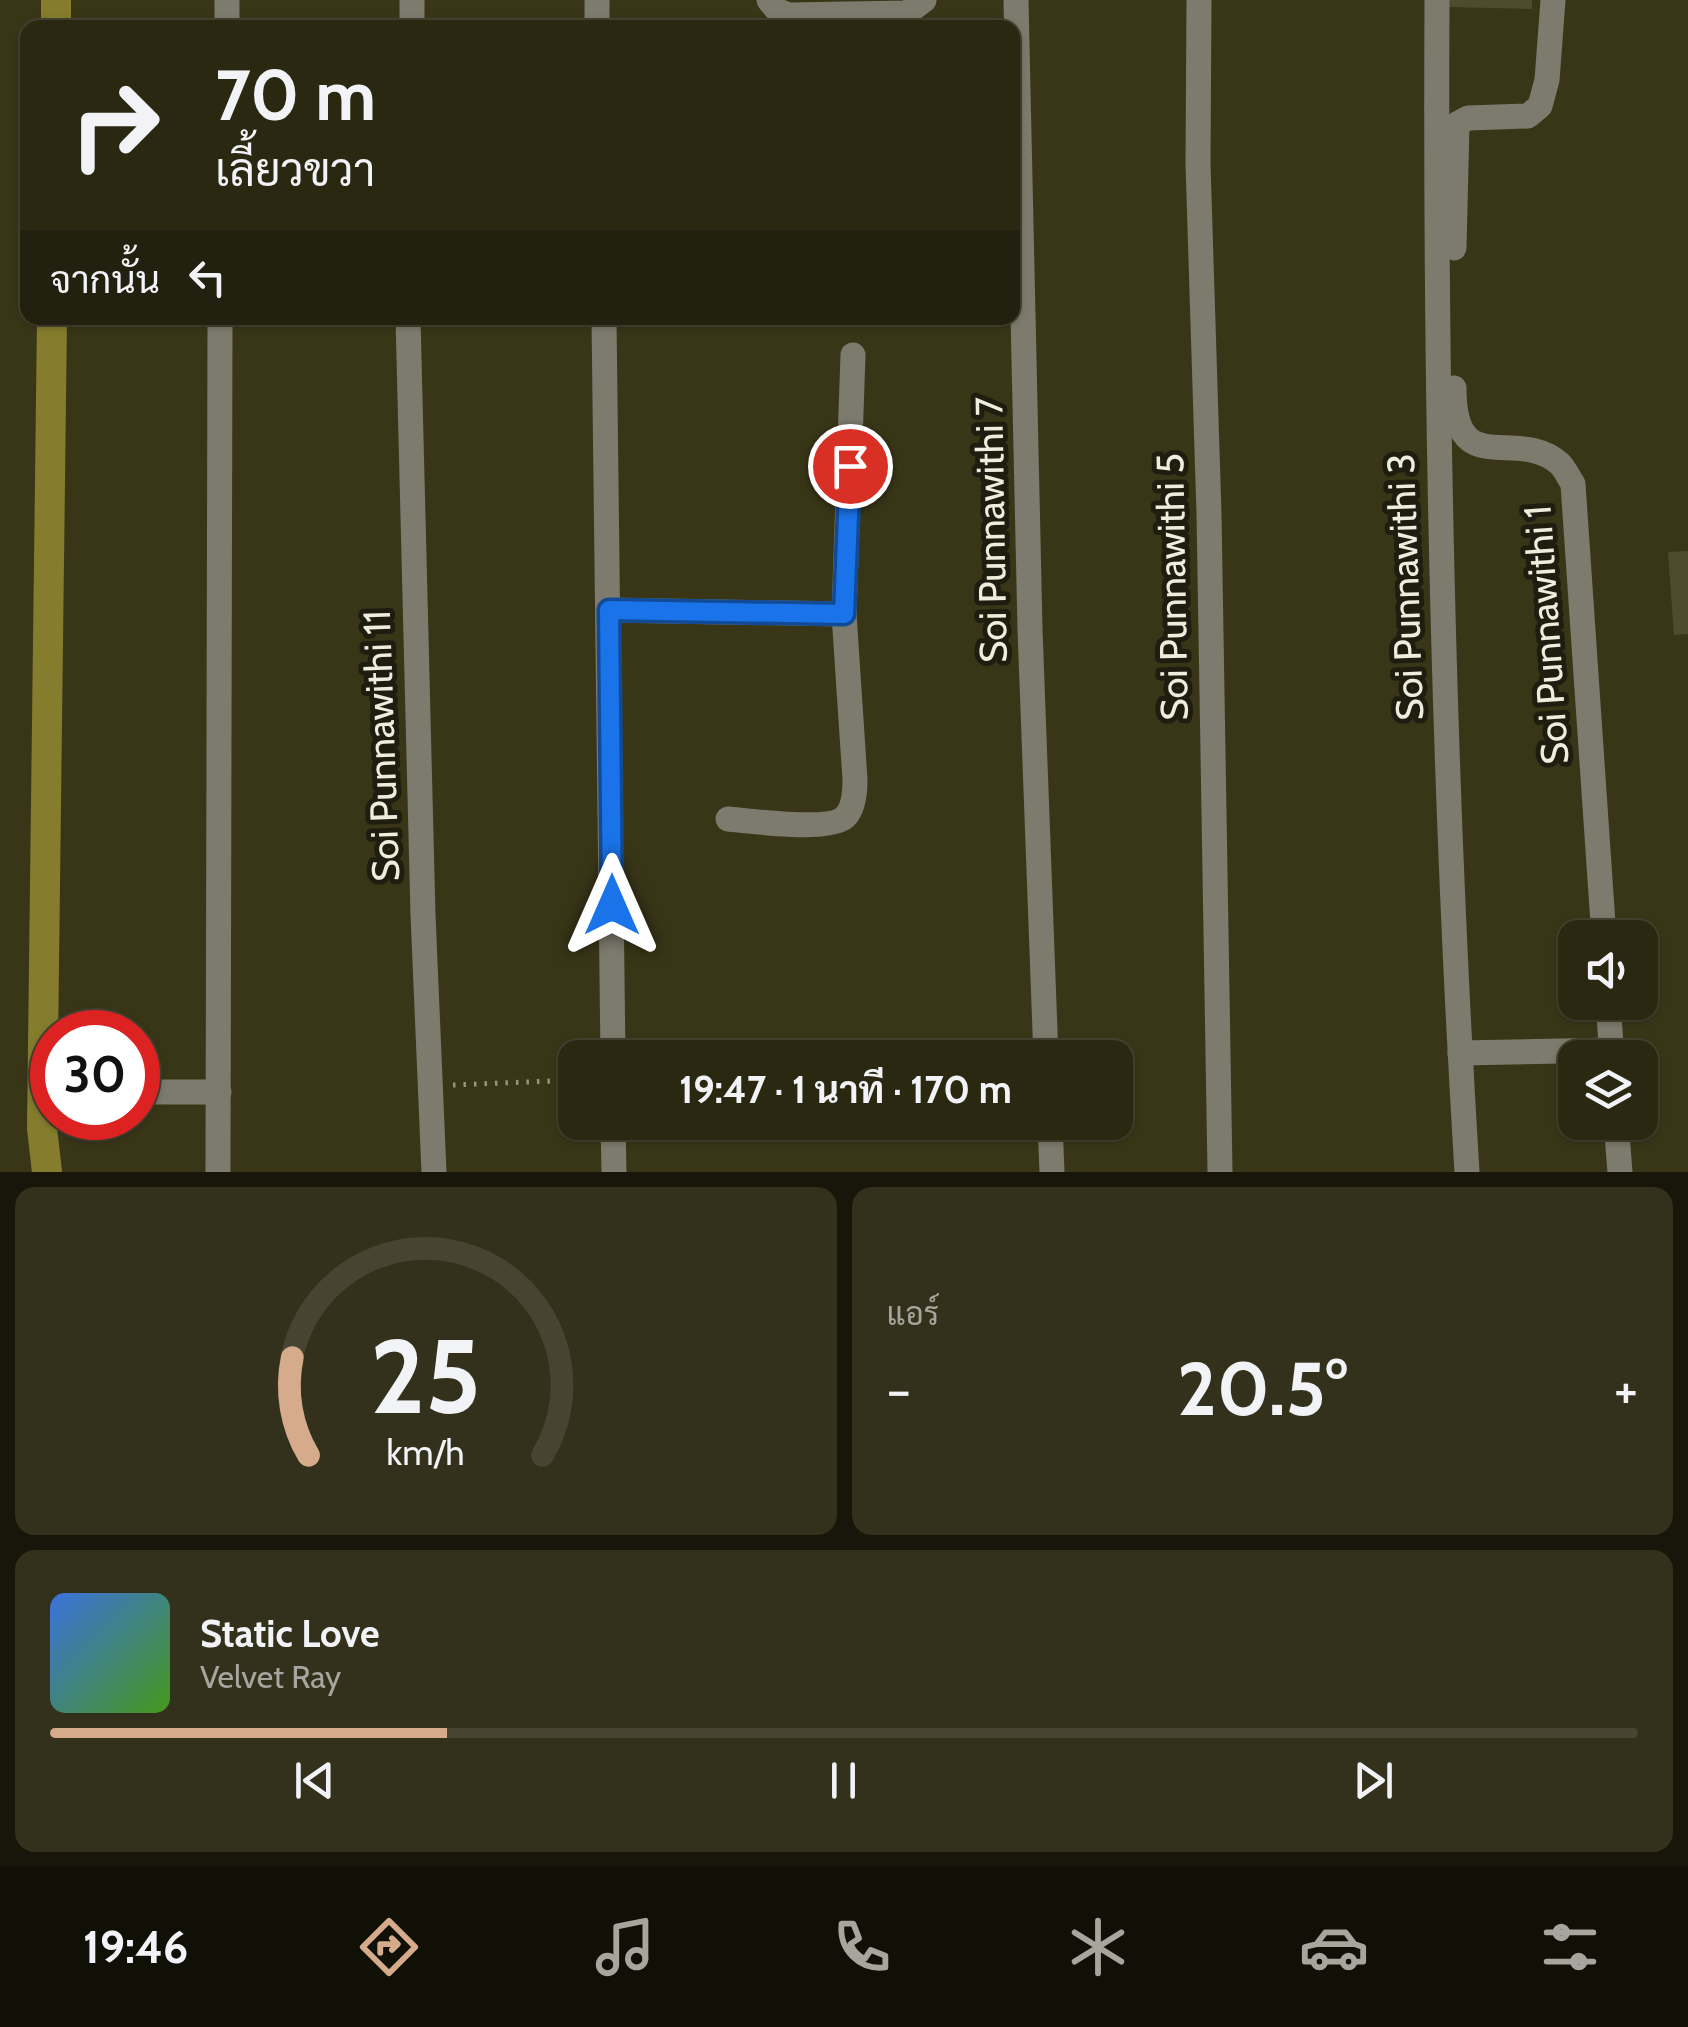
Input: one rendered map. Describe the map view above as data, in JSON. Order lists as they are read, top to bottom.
{
  "streets": {
    "street": [
      "Soi Punnawithi 7",
      "Soi Punnawithi 5",
      "Soi Punnawithi 3",
      "Soi Punnawithi 1",
      "Soi Punnawithi 11"
    ]
  },
  "page": {
    "turn": ["70 m", "เลี้ยวขวา"],
    "then": "จากนั้น",
    "limit": "30",
    "trip": "19:47 · 1 นาที · 170 m",
    "tile": "แอร์",
    "heat": ["−", "20.5°", "+"],
    "song": ["Static Love", "Velvet Ray"],
    "tabs": "19:46",
    "gauge": ["25", "km/h"]
  }
}
